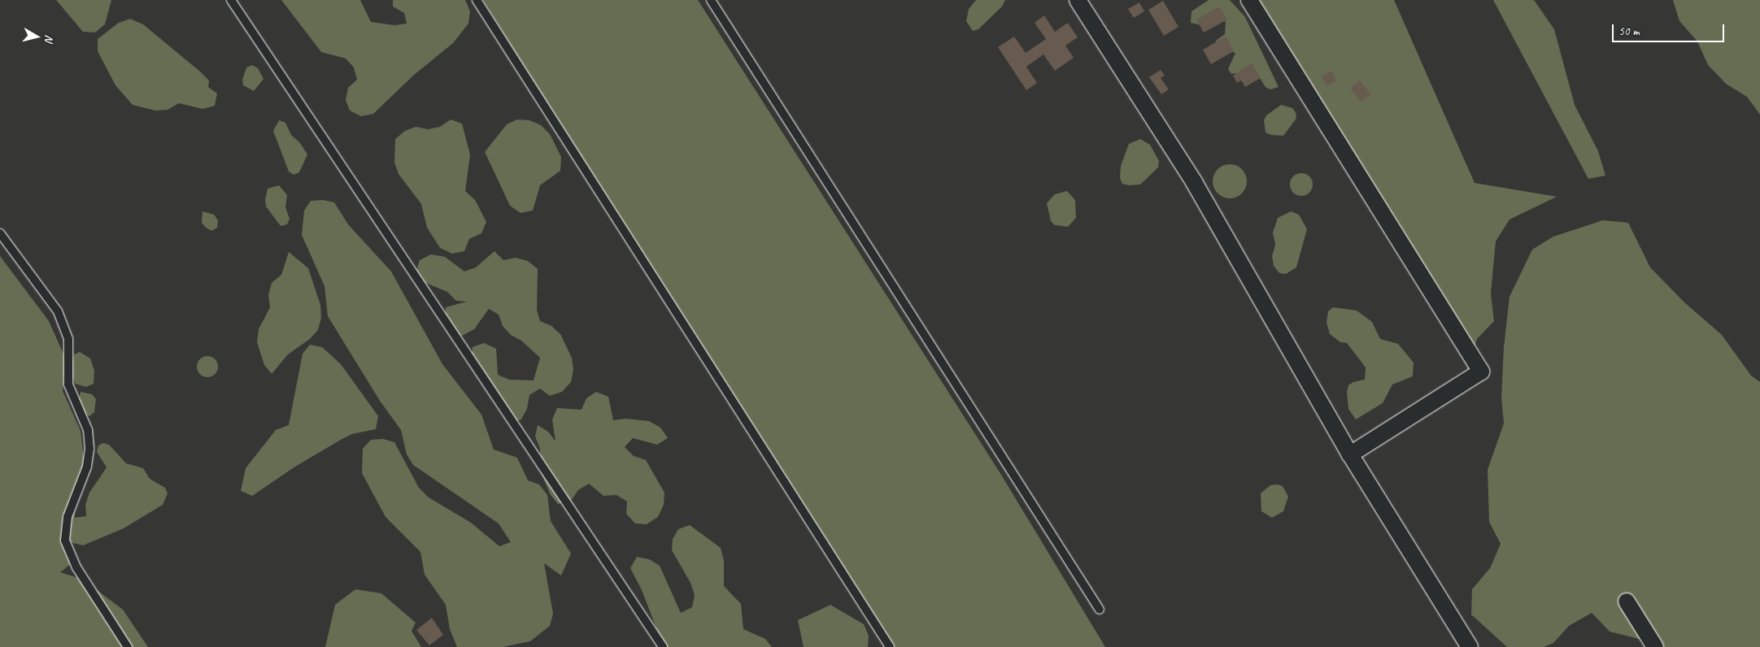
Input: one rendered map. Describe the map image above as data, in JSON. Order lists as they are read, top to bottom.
{
  "scale_bar": "50 m",
  "north": "right"
}
